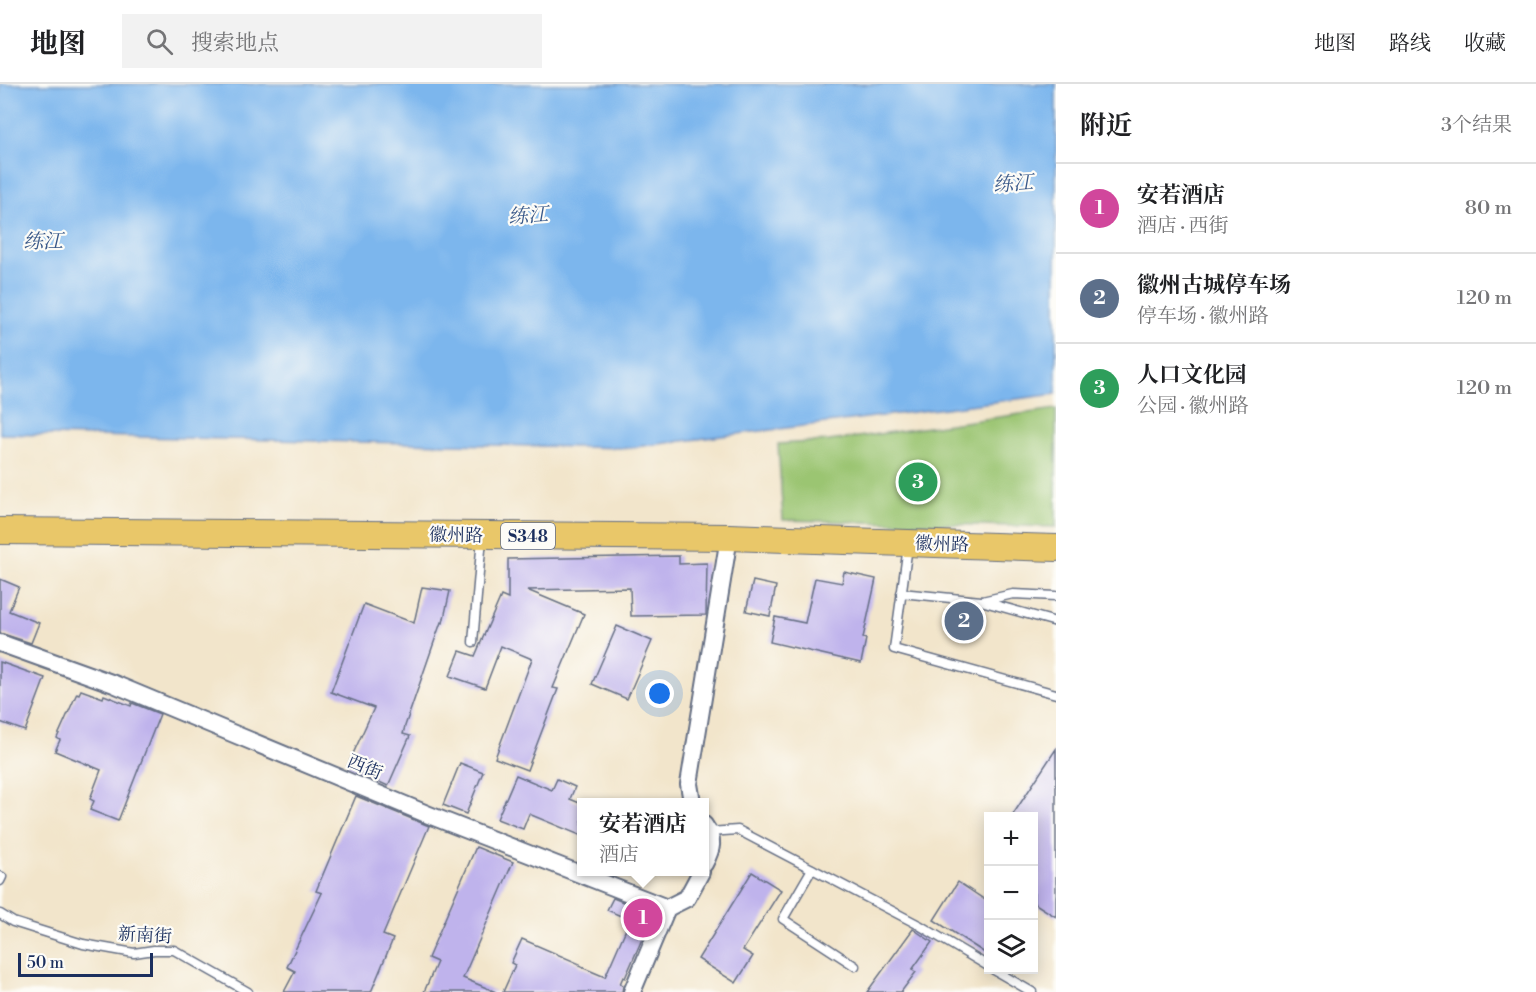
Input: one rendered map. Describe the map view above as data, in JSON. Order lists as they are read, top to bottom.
{
  "streets": {
    "main road": ["徽州路", "S348"],
    "street": ["西街"],
    "lane": ["新南街"]
  },
  "water": ["练江"],
  "scale_bar": "50 m",
  "page": {
    "header": "地图",
    "search": "搜索地点",
    "nav": ["地图", "路线", "收藏"],
    "heading": ["附近", "3个结果"],
    "list": [
      {
        "mark": "1",
        "name": "安若酒店",
        "note": "酒店 · 西街",
        "value": "80 m"
      },
      {
        "mark": "2",
        "name": "徽州古城停车场",
        "note": "停车场 · 徽州路",
        "value": "120 m"
      },
      {
        "mark": "3",
        "name": "人口文化园",
        "note": "公园 · 徽州路",
        "value": "120 m"
      }
    ],
    "pins": ["3", "2", "1"],
    "popup": ["安若酒店", "酒店"],
    "map_buttons": ["+", "−"],
    "scale": "50 m"
  }
}
